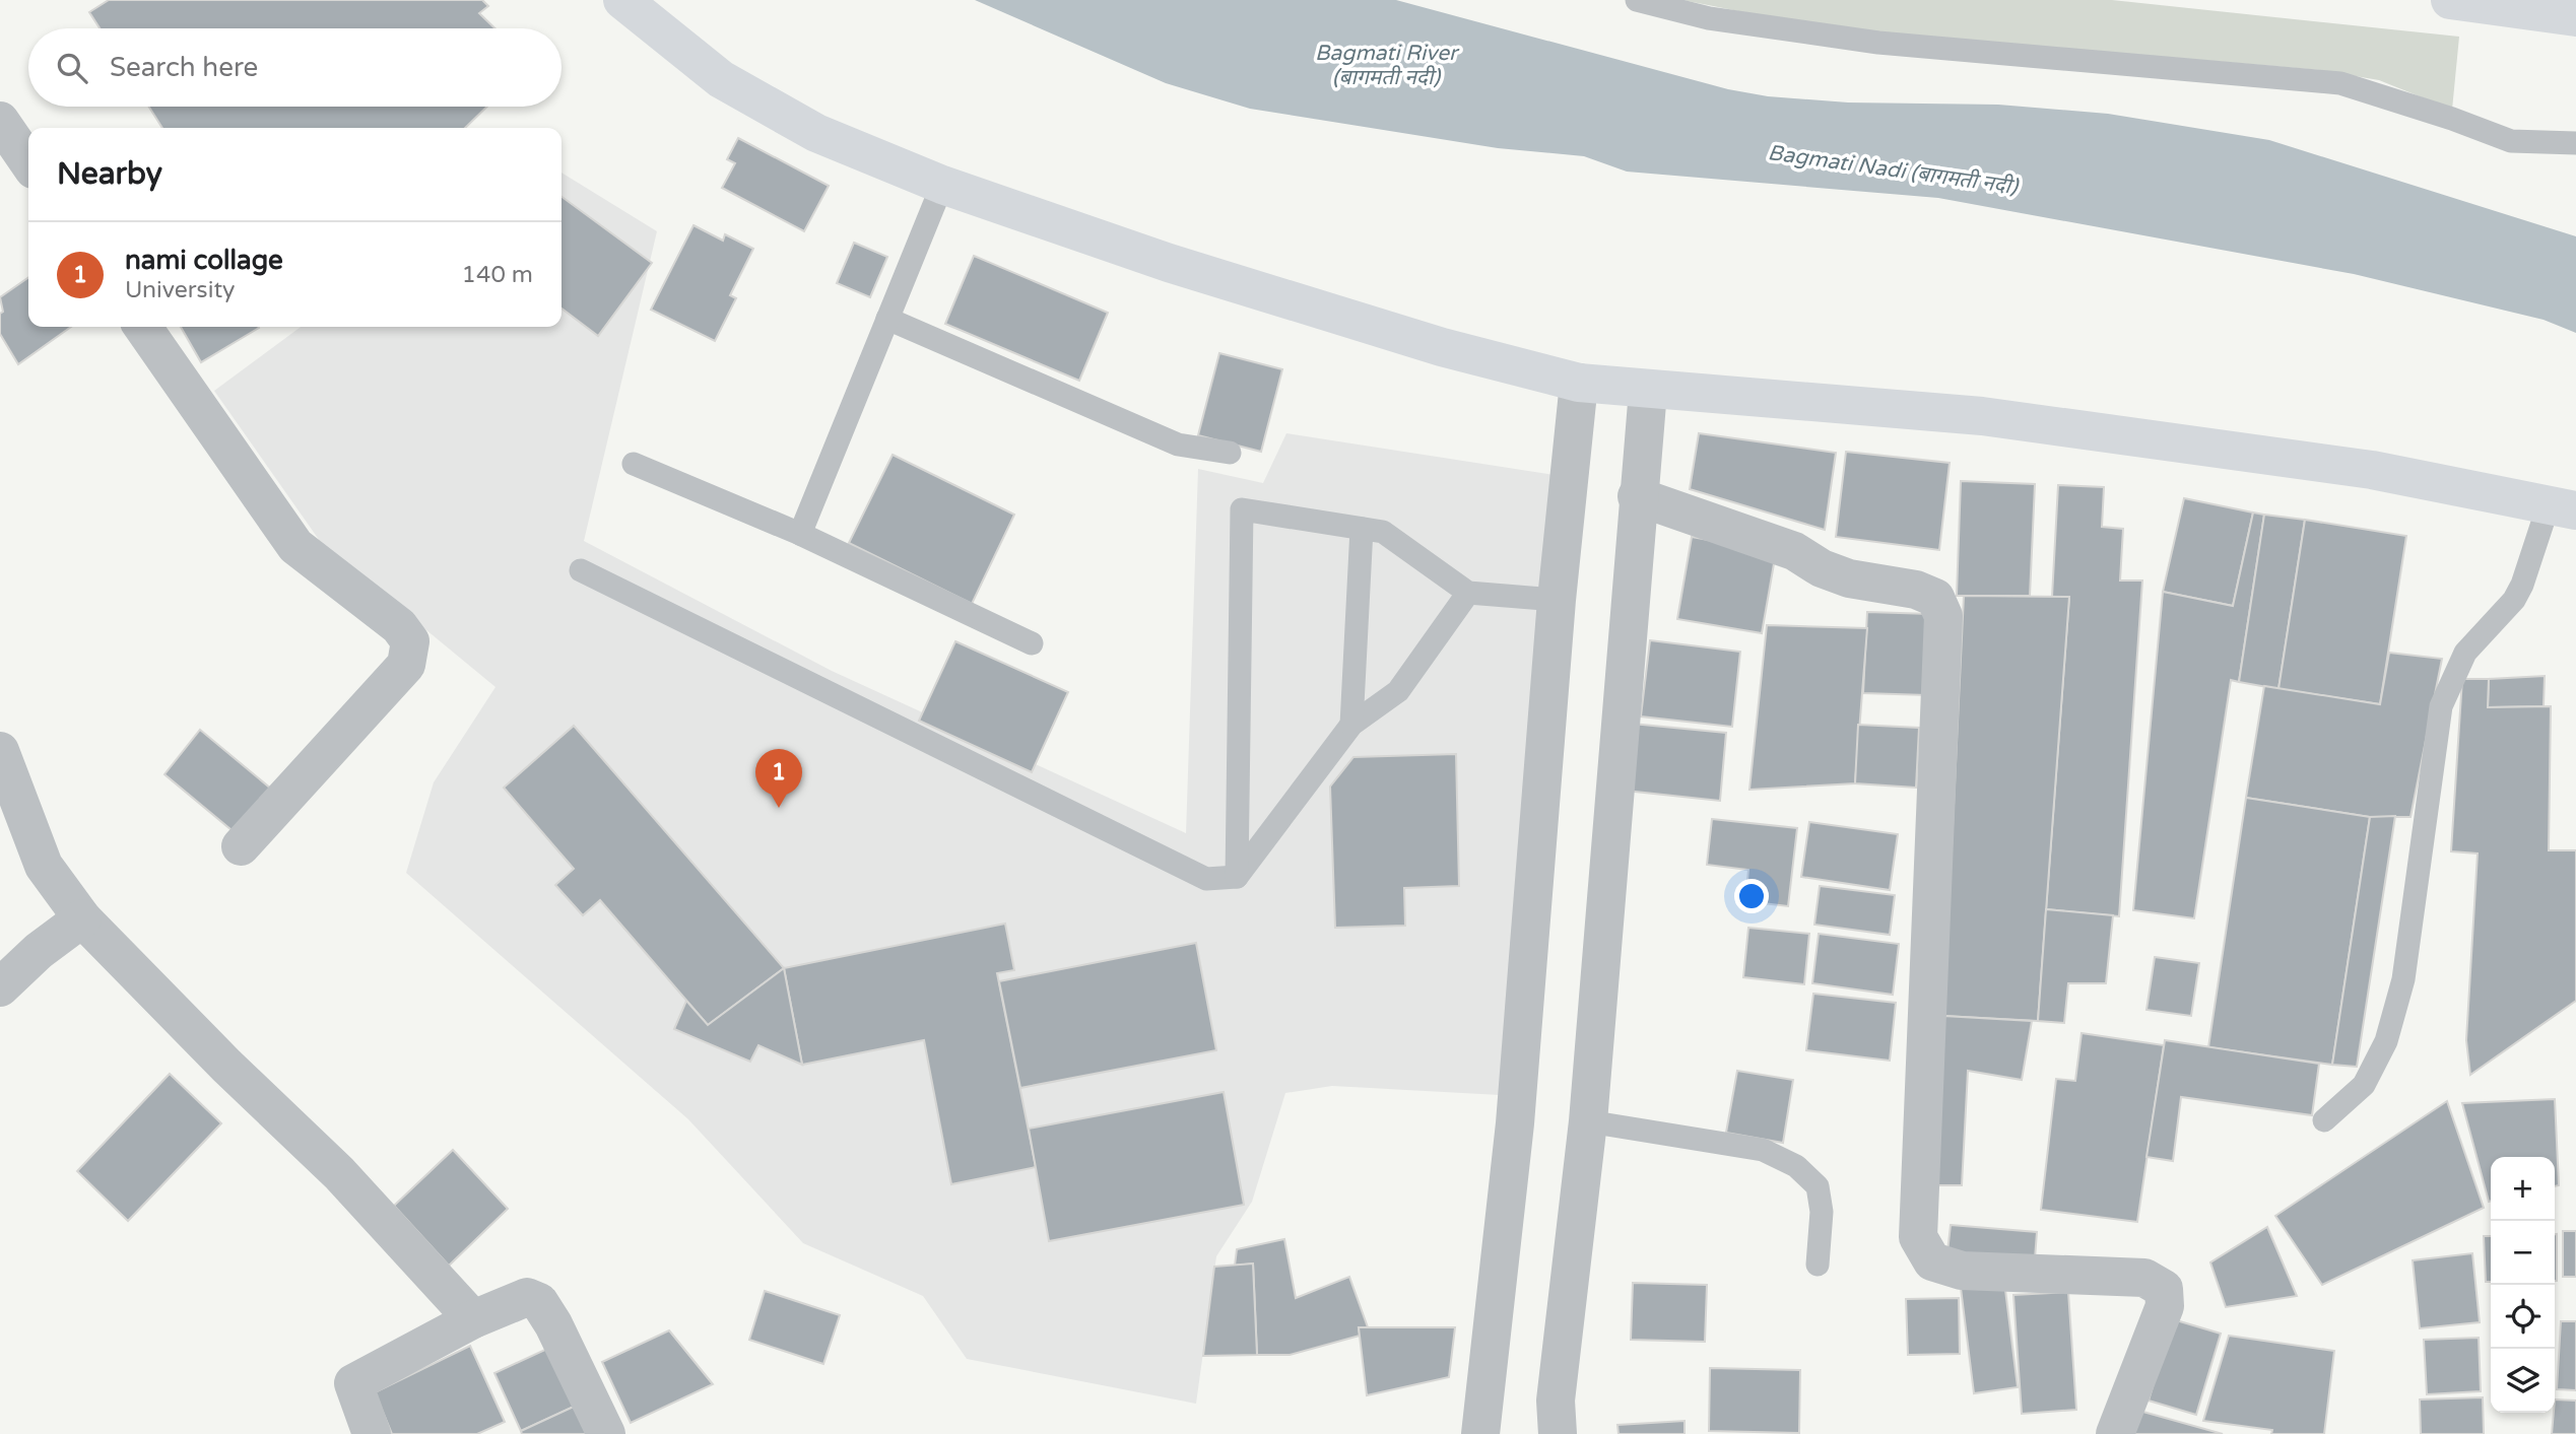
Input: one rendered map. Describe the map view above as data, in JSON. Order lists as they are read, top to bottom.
{
  "water": ["Bagmati River (बागमती नदी)", "Bagmati Nadi (बागमती नदी)"],
  "page": {
    "search": "Search here",
    "heading": "Nearby",
    "list": [
      {
        "mark": "1",
        "name": "nami collage",
        "note": "University",
        "value": "140 m"
      }
    ],
    "pins": "1",
    "map_buttons": ["+", "−"]
  }
}
